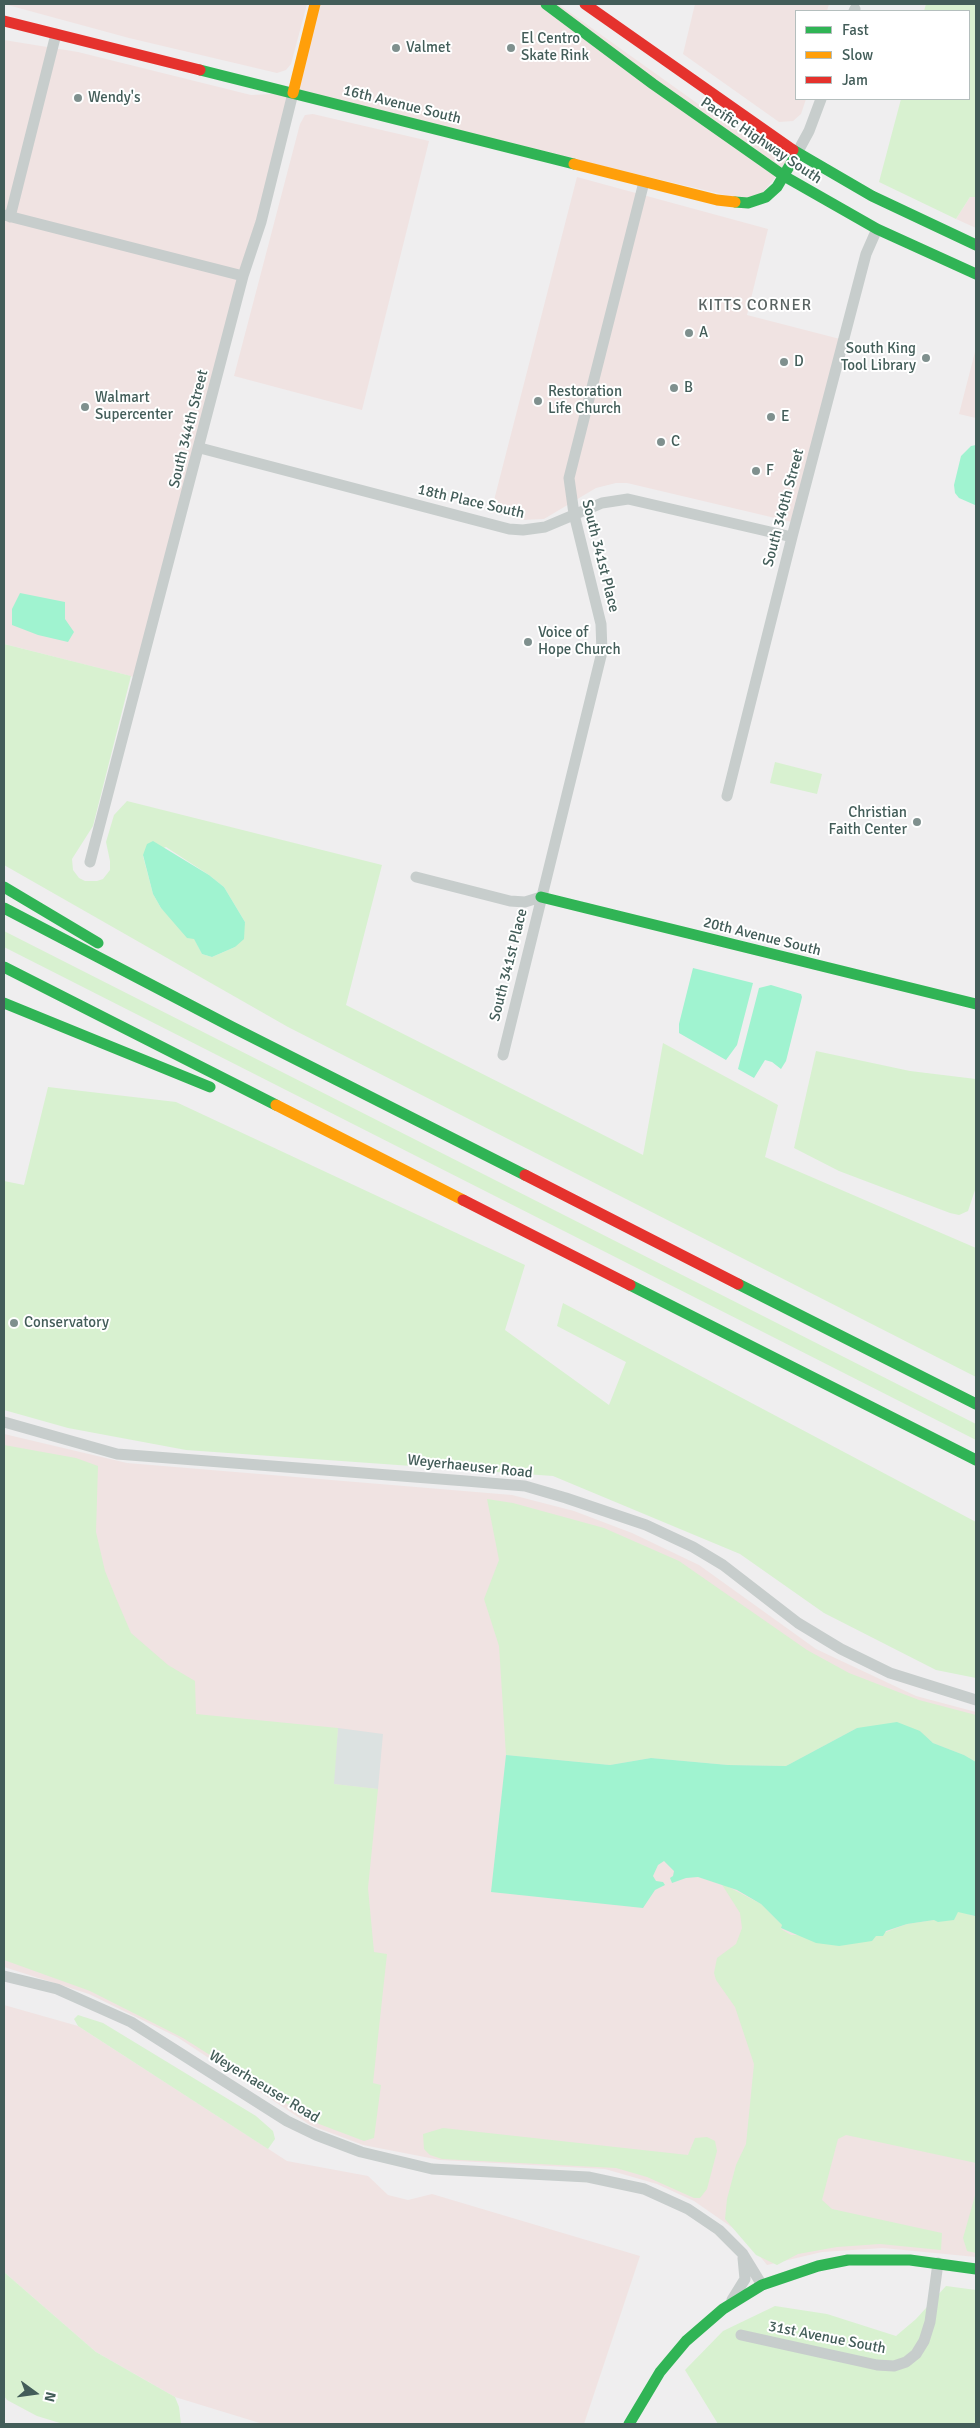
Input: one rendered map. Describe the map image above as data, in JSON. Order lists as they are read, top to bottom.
{
  "streets": {
    "main road": [
      "16th Avenue South",
      "Pacific Highway South",
      "South 344th Street",
      "20th Avenue South"
    ],
    "street": [
      "18th Place South",
      "South 340th Street",
      "South 341st Place",
      "Weyerhaeuser Road",
      "31st Avenue South"
    ]
  },
  "crossings": [
    ["16th Avenue South", "Pacific Highway South"],
    ["16th Avenue South", "South 344th Street"],
    ["16th Avenue South", "South 341st Place"],
    ["Pacific Highway South", "South 340th Street"],
    ["South 344th Street", "18th Place South"],
    ["18th Place South", "South 340th Street"],
    ["18th Place South", "South 341st Place"],
    ["South 341st Place", "20th Avenue South"]
  ],
  "districts": ["KITTS CORNER"],
  "places": [
    "Valmet",
    "El Centro Skate Rink",
    "Wendy's",
    "A",
    "South King Tool Library",
    "D",
    "B",
    "Restoration Life Church",
    "Walmart Supercenter",
    "E",
    "C",
    "F",
    "Voice of Hope Church",
    "Christian Faith Center",
    "Conservatory"
  ],
  "legend": ["Fast", "Slow", "Jam"],
  "north": "right"
}
